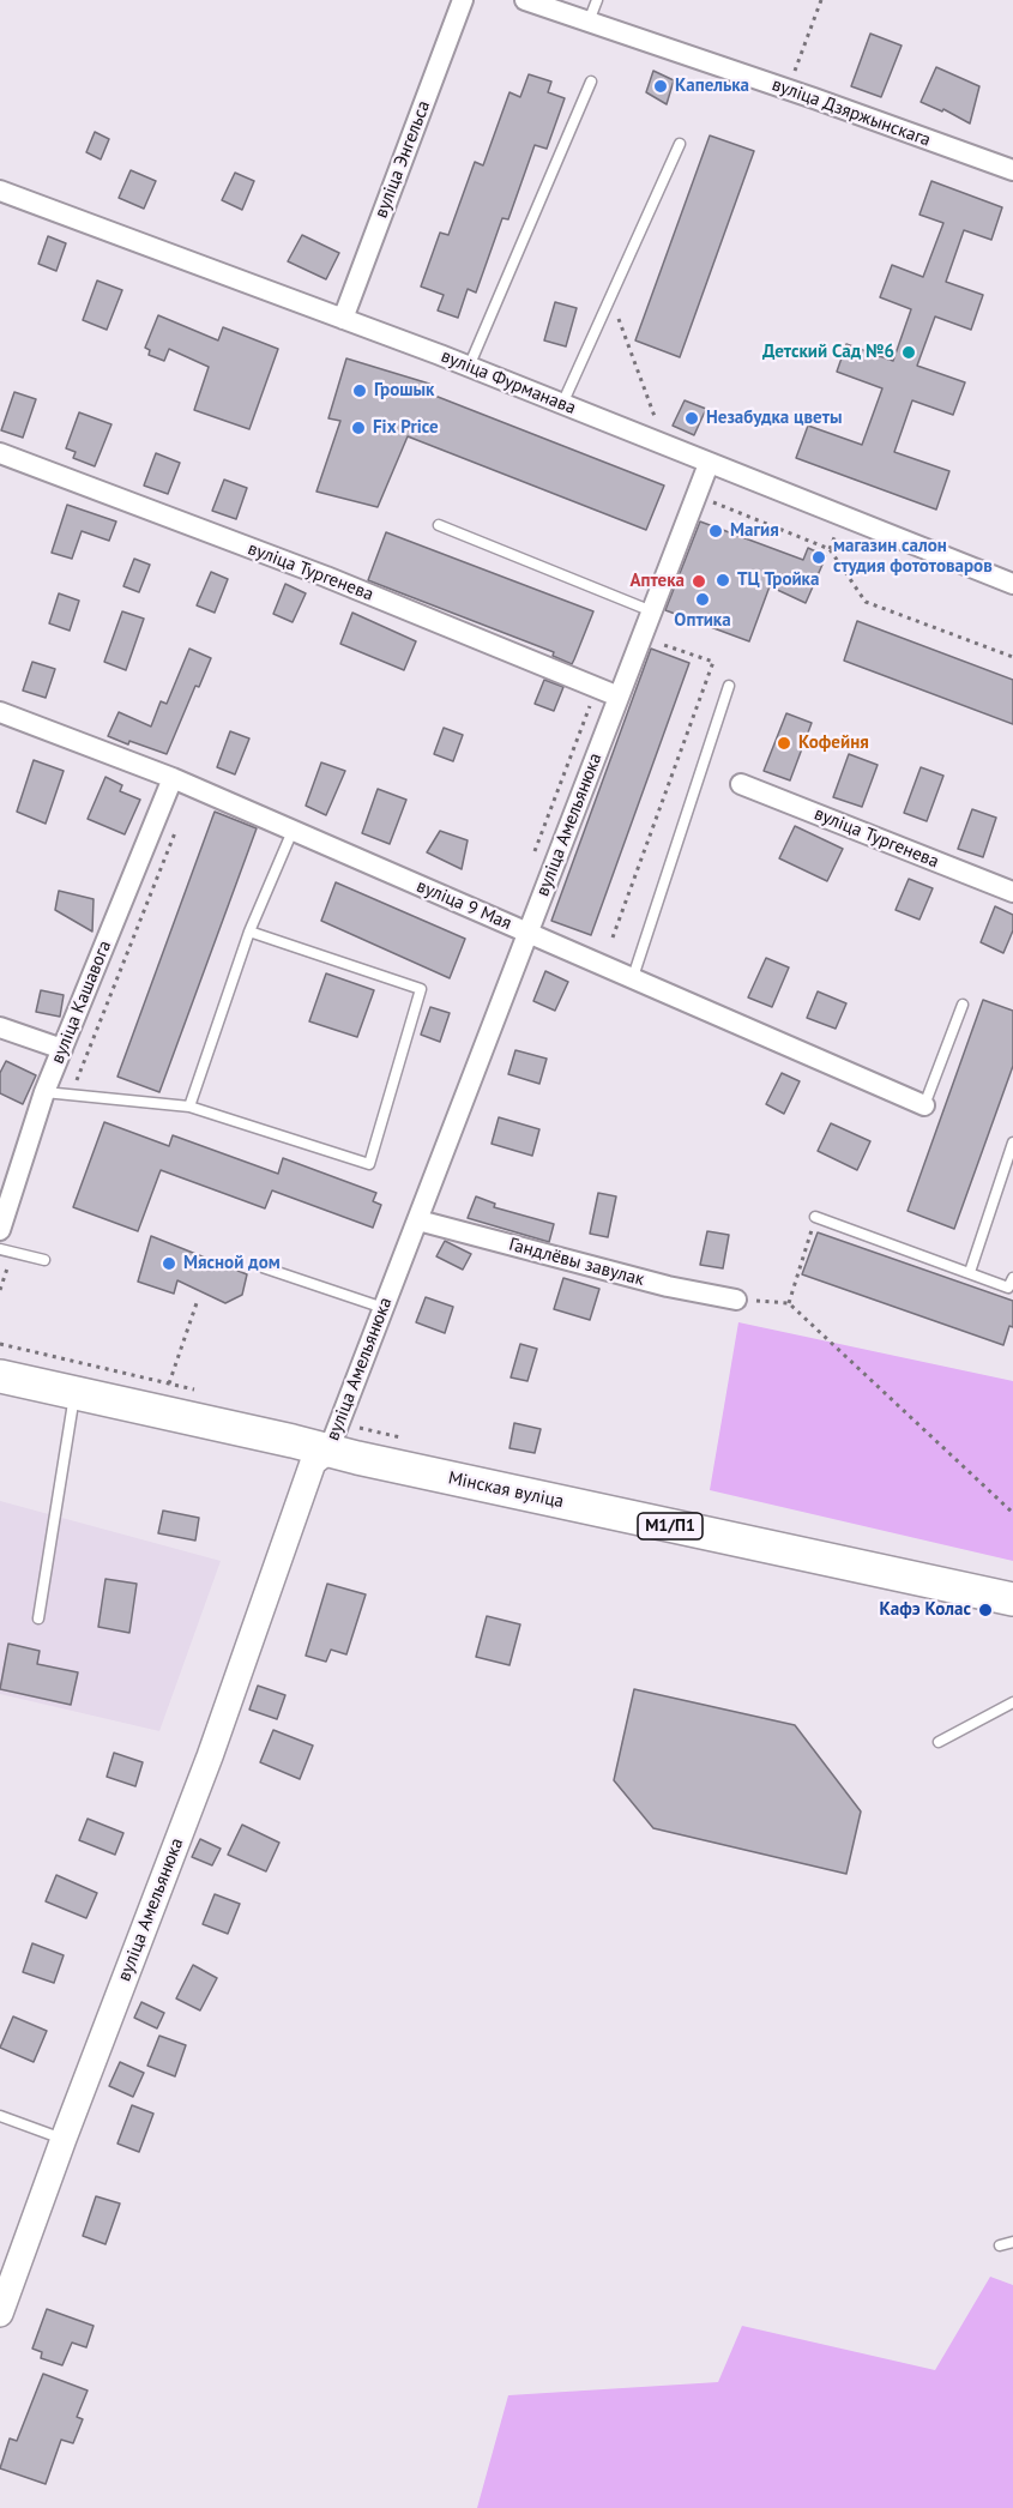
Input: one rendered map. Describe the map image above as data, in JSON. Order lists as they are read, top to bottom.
{
  "streets": {
    "main road": ["Мінская вуліца", "М1/П1"],
    "street": [
      "вуліца Дзяржынскага",
      "вуліца Энгельса",
      "вуліца Фурманава",
      "вуліца Тургенева",
      "вуліца Амельянюка",
      "вуліца 9 Мая",
      "вуліца Кашавога",
      "Гандлёвы завулак"
    ]
  },
  "crossings": [
    ["вуліца Энгельса", "вуліца Фурманава"],
    ["вуліца Фурманава", "вуліца Амельянюка"],
    ["вуліца Тургенева", "вуліца Амельянюка"],
    ["вуліца Амельянюка", "вуліца 9 Мая"],
    ["вуліца Амельянюка", "Гандлёвы завулак"],
    ["вуліца Амельянюка", "Мінская вуліца"],
    ["вуліца 9 Мая", "вуліца Кашавога"]
  ],
  "places": [
    "Капелька",
    "Детский Сад №6",
    "Грошык",
    "Незабудка цветы",
    "Fix Price",
    "Магия",
    "магазин салон студия фототоваров",
    "ТЦ Тройка",
    "Аптека",
    "Оптика",
    "Кофейня",
    "Мясной дом",
    "Кафэ Колас"
  ]
}
